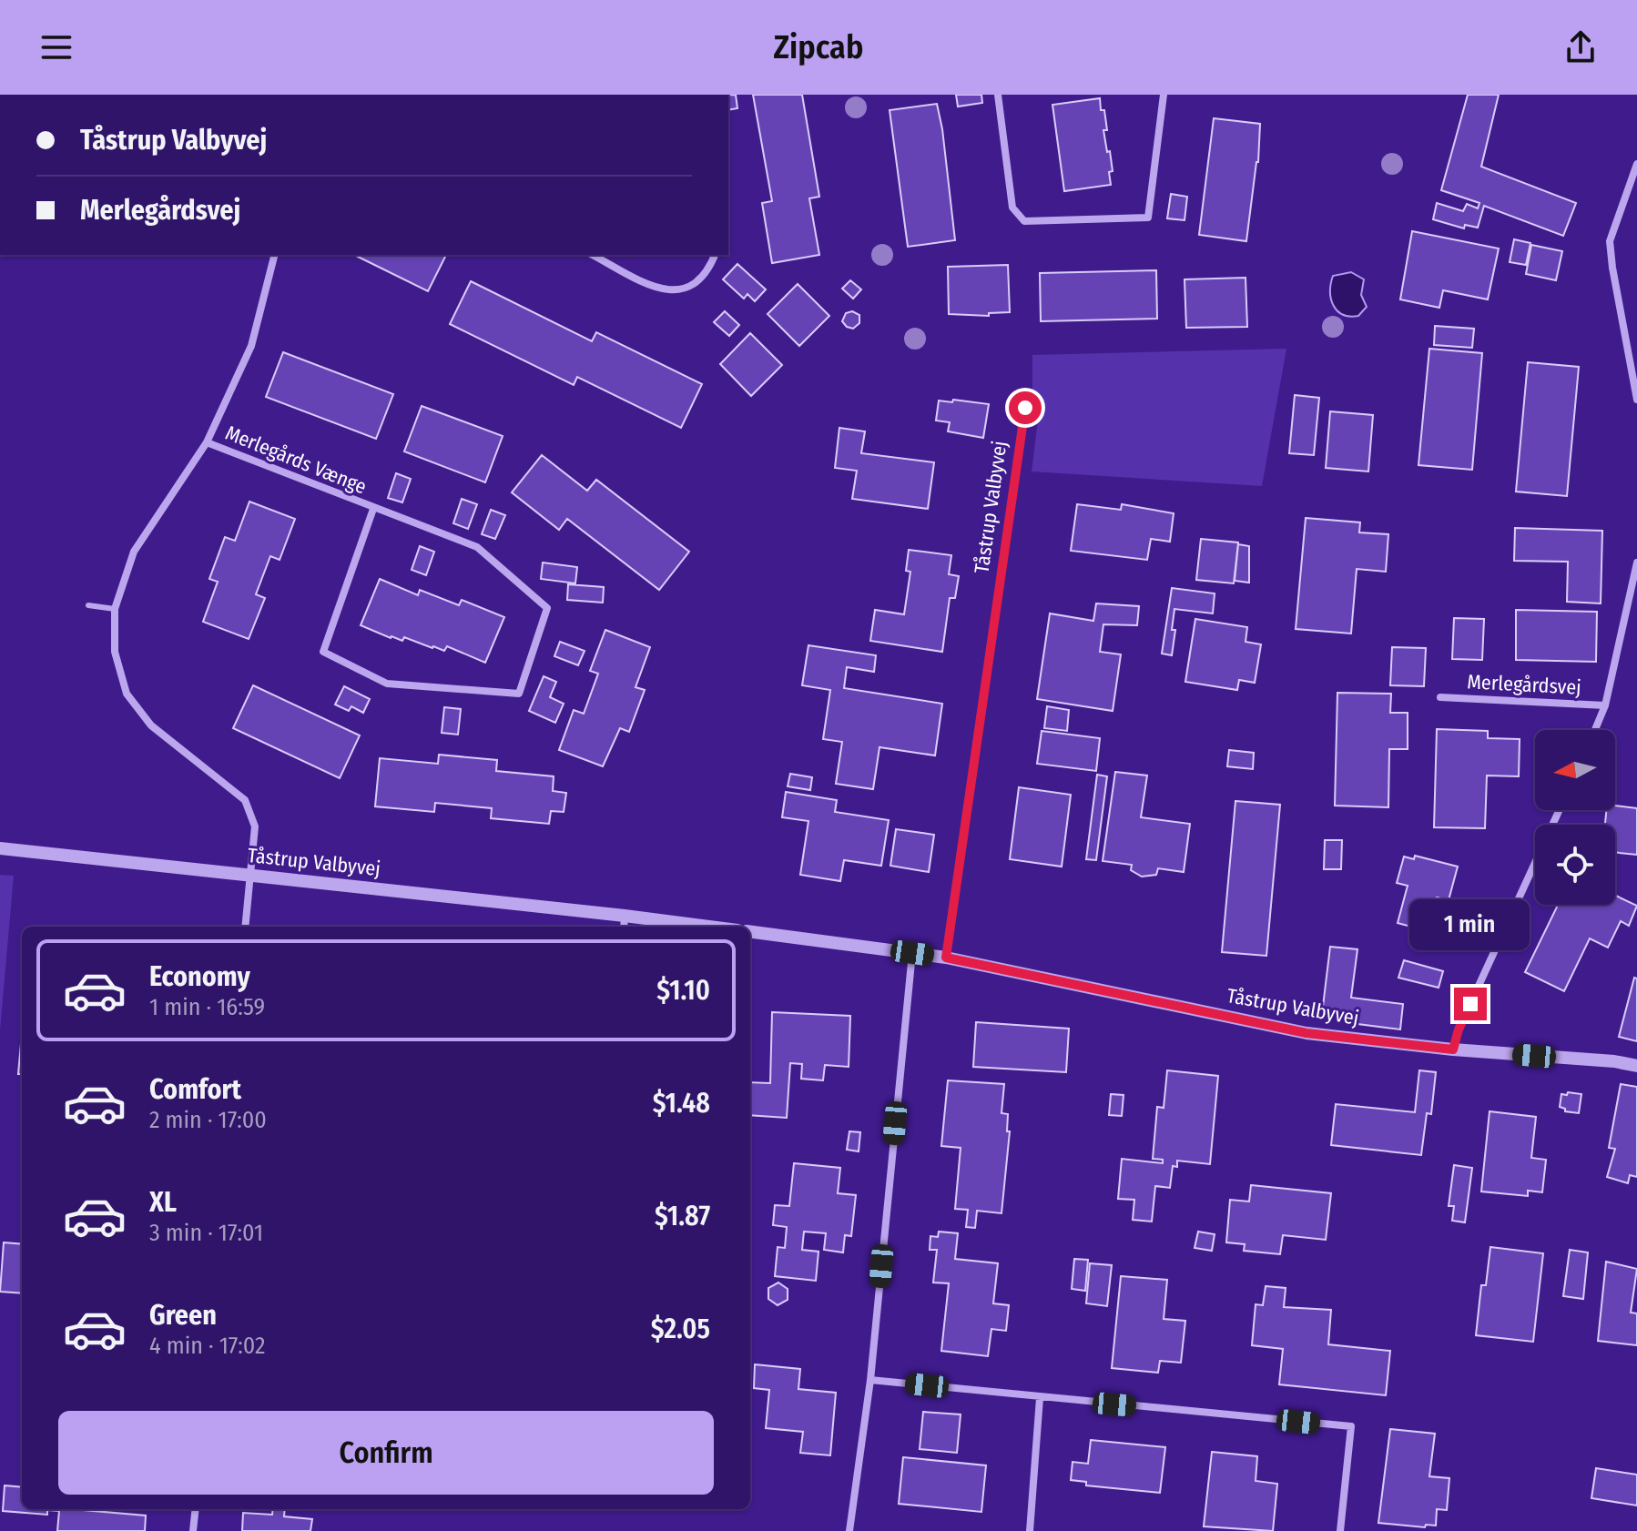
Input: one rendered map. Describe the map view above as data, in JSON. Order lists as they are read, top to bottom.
{
  "streets": {
    "street": ["Merlegårds Vænge", "Tåstrup Valbyvej", "Merlegårdsvej"]
  },
  "crossings": [
    ["Merlegårds Vænge", "Tåstrup Valbyvej"]
  ],
  "north": "left",
  "page": {
    "header": "Zipcab",
    "banner": ["Tåstrup Valbyvej", "Merlegårdsvej"],
    "bubble": "1 min",
    "list": [
      {
        "name": "Economy",
        "note": "1 min · 16:59",
        "value": "$1.10"
      },
      {
        "name": "Comfort",
        "note": "2 min · 17:00",
        "value": "$1.48"
      },
      {
        "name": "XL",
        "note": "3 min · 17:01",
        "value": "$1.87"
      },
      {
        "name": "Green",
        "note": "4 min · 17:02",
        "value": "$2.05"
      }
    ],
    "buttons": "Confirm"
  }
}
